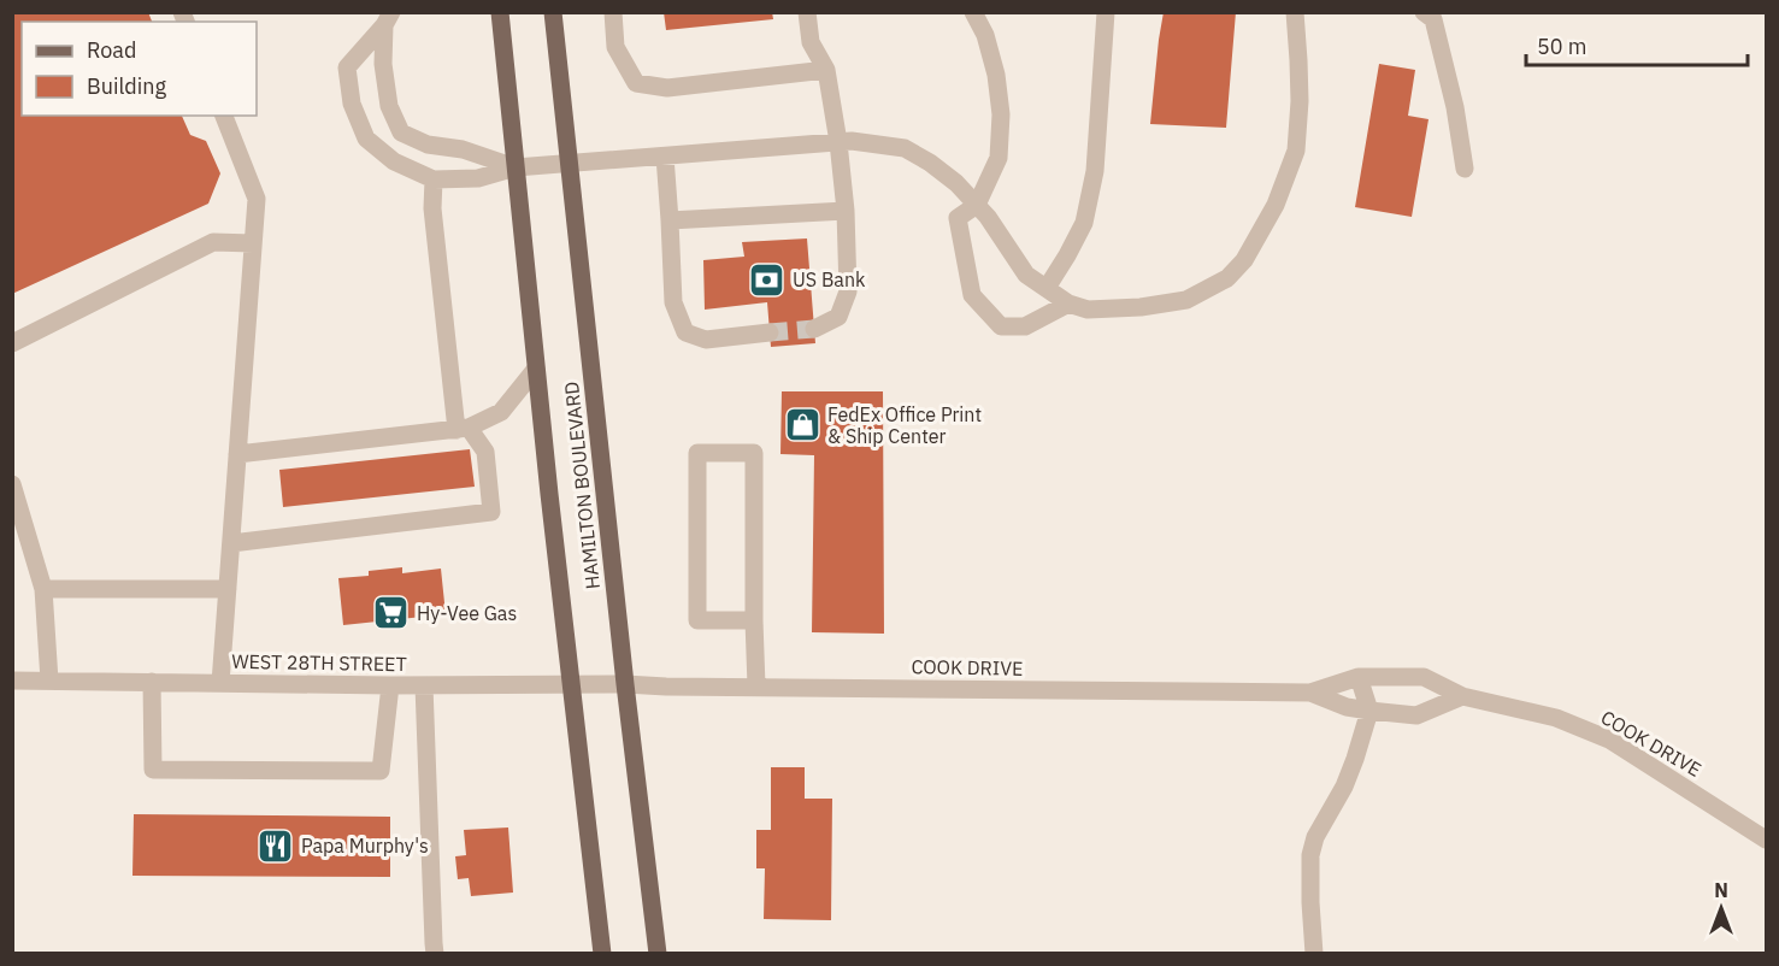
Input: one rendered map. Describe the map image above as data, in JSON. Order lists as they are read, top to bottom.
{
  "streets": {
    "main road": ["HAMILTON BOULEVARD"],
    "street": ["WEST 28TH STREET", "COOK DRIVE"]
  },
  "crossings": [
    ["HAMILTON BOULEVARD", "WEST 28TH STREET"],
    ["HAMILTON BOULEVARD", "COOK DRIVE"],
    ["WEST 28TH STREET", "COOK DRIVE"]
  ],
  "places": {
    "bank": ["US Bank"],
    "shop": ["FedEx Office Print & Ship Center"],
    "supermarket": ["Hy-Vee Gas"],
    "restaurant": ["Papa Murphy's"]
  },
  "legend": ["Road", "Building"],
  "scale_bar": "50 m",
  "north": "top"
}
